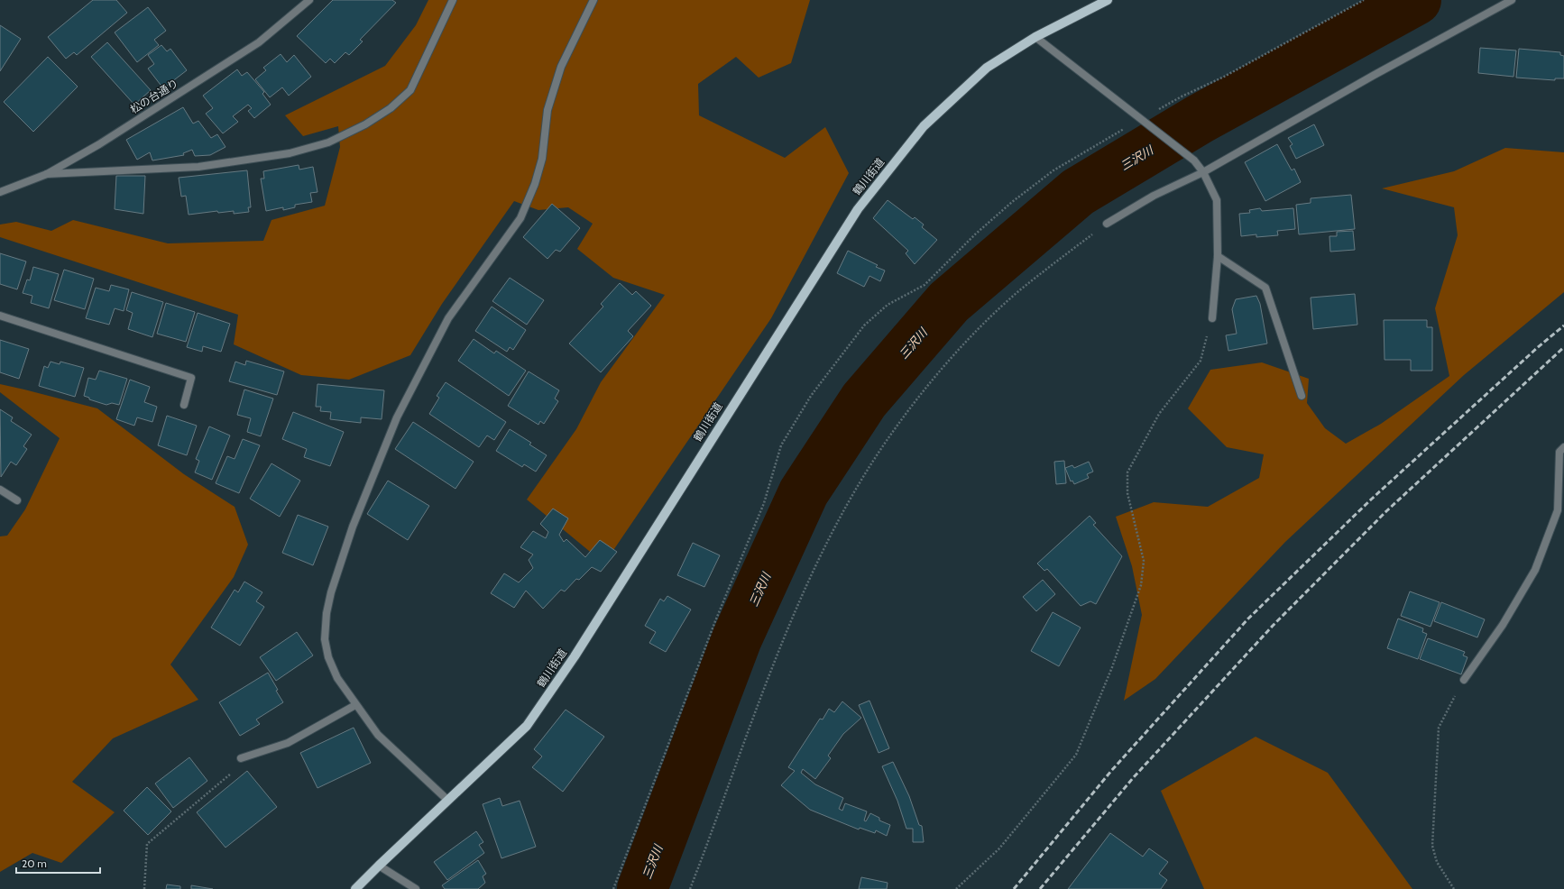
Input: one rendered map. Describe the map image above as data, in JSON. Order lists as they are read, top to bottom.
{
  "streets": {
    "main road": ["鶴川街道"],
    "street": ["松の台通り"]
  },
  "water": ["三沢川"],
  "scale_bar": "20 m"
}
